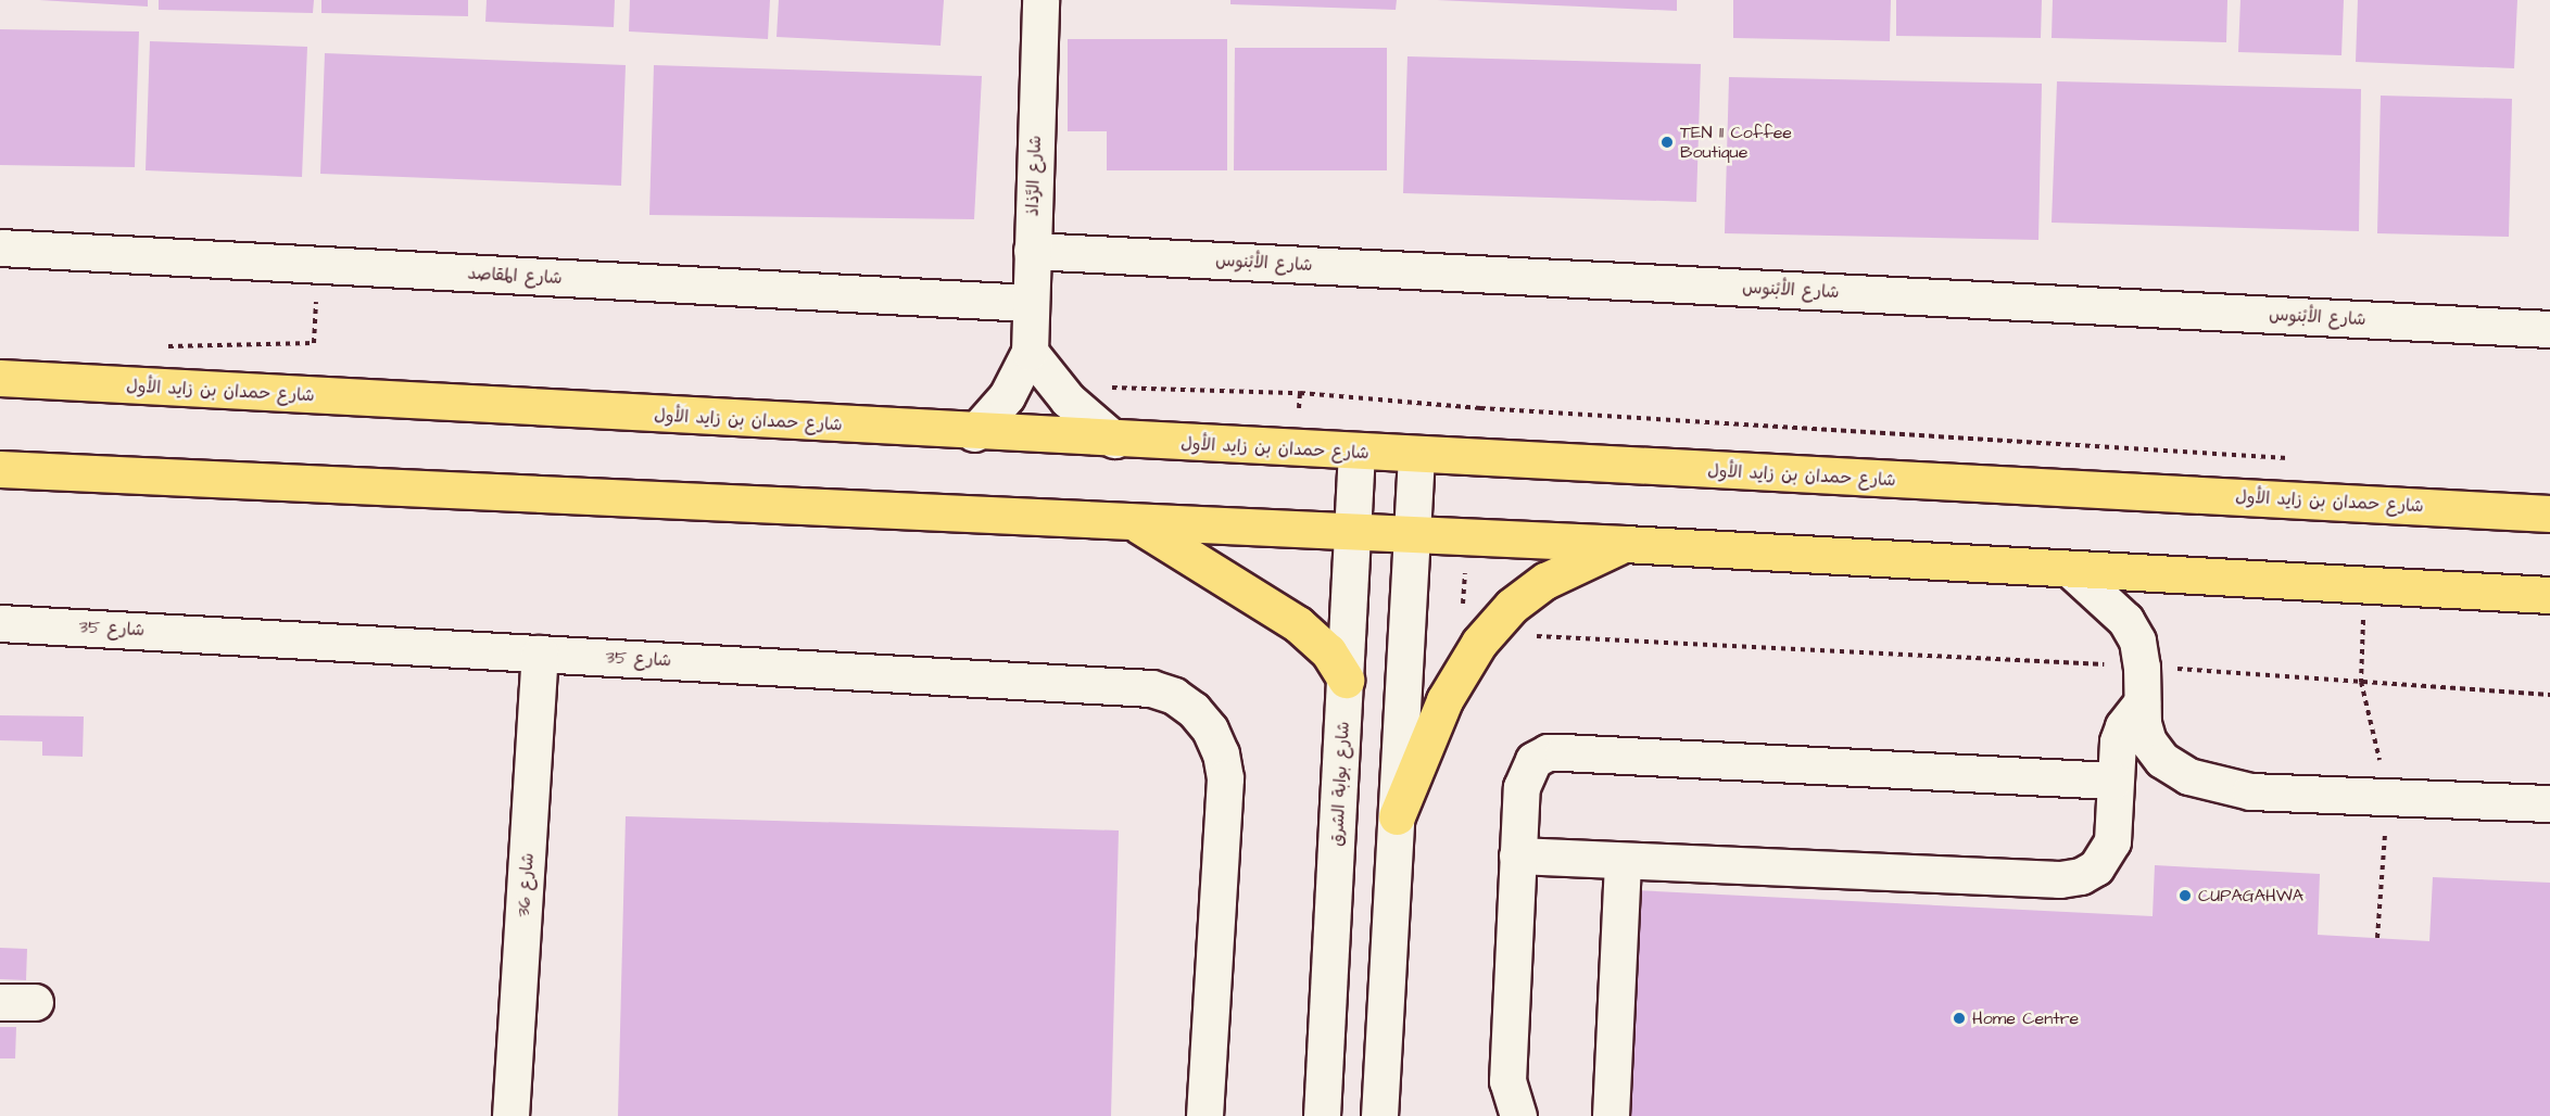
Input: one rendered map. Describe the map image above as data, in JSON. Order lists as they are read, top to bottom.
{
  "streets": {
    "main road": ["شارع حمدان بن زايد الأول"],
    "street": [
      "شارع الرَّذاذ",
      "شارع الأبْنوس",
      "شارع المقاصد",
      "شارع 35",
      "شارع بوابة الشرق",
      "شارع 36"
    ]
  },
  "crossings": [
    ["شارع الرَّذاذ", "شارع الأبْنوس"],
    ["شارع الرَّذاذ", "شارع المقاصد"],
    ["شارع الرَّذاذ", "شارع حمدان بن زايد الأول"],
    ["شارع حمدان بن زايد الأول", "شارع بوابة الشرق"],
    ["شارع 35", "شارع 36"]
  ],
  "places": ["TEN 11 Coffee Boutique", "CUPAGAHWA", "Home Centre"]
}
